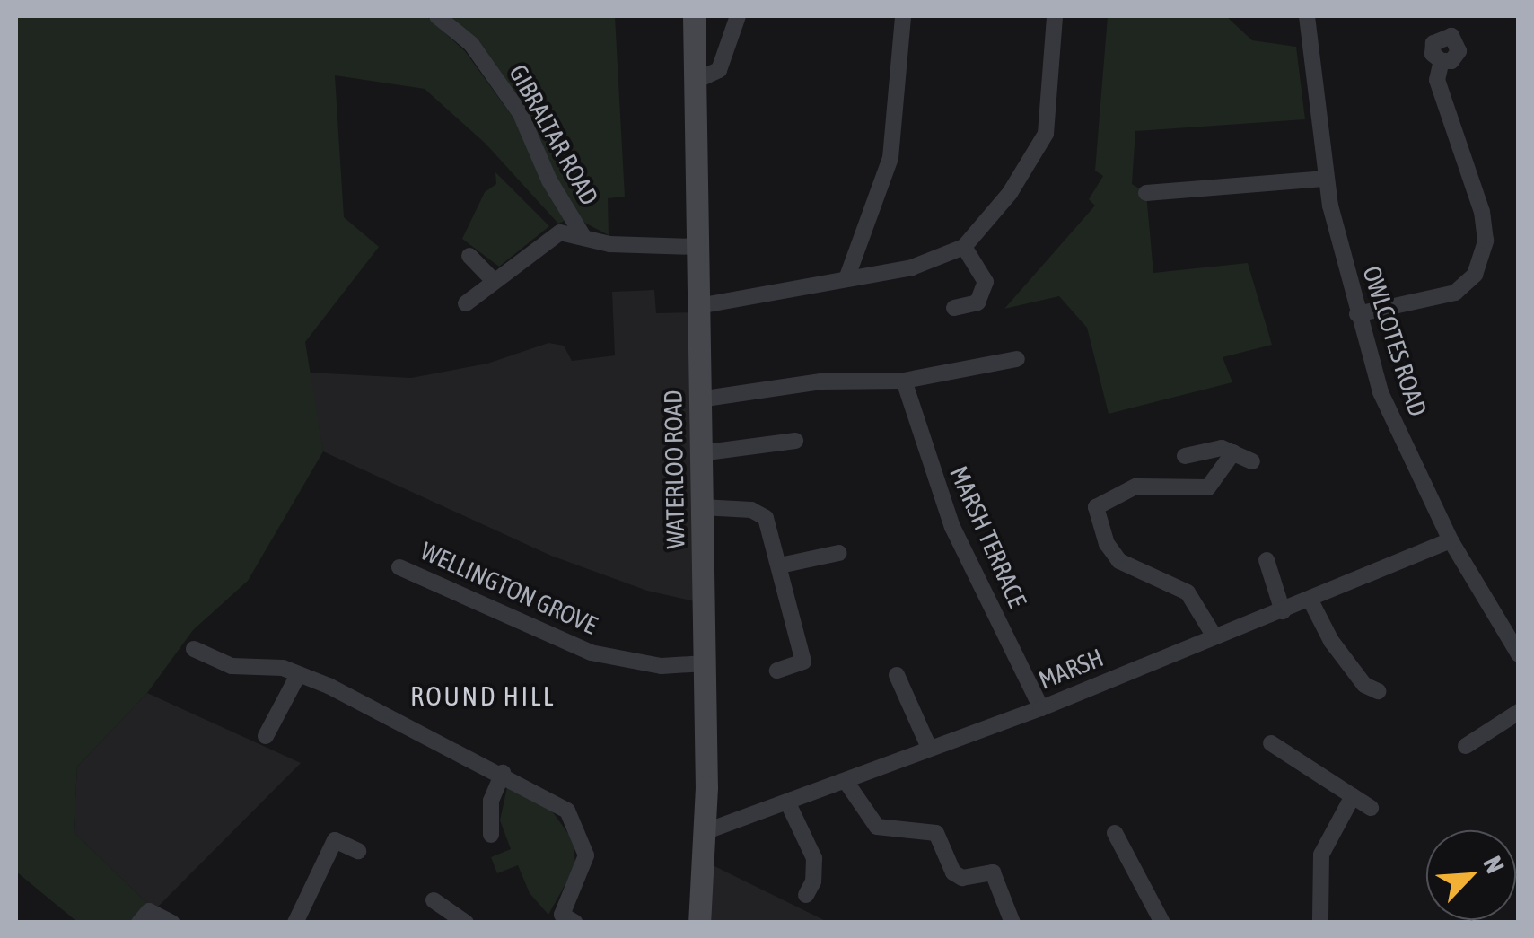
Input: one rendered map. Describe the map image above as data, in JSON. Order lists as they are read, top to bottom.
{
  "streets": {
    "main road": ["WATERLOO ROAD"],
    "street": [
      "GIBRALTAR ROAD",
      "OWLCOTES ROAD",
      "MARSH TERRACE",
      "WELLINGTON GROVE",
      "MARSH"
    ]
  },
  "crossings": [
    ["GIBRALTAR ROAD", "WATERLOO ROAD"],
    ["OWLCOTES ROAD", "MARSH"],
    ["WATERLOO ROAD", "WELLINGTON GROVE"],
    ["WATERLOO ROAD", "MARSH"],
    ["MARSH TERRACE", "MARSH"]
  ],
  "districts": ["ROUND HILL"],
  "north": "top right"
}
